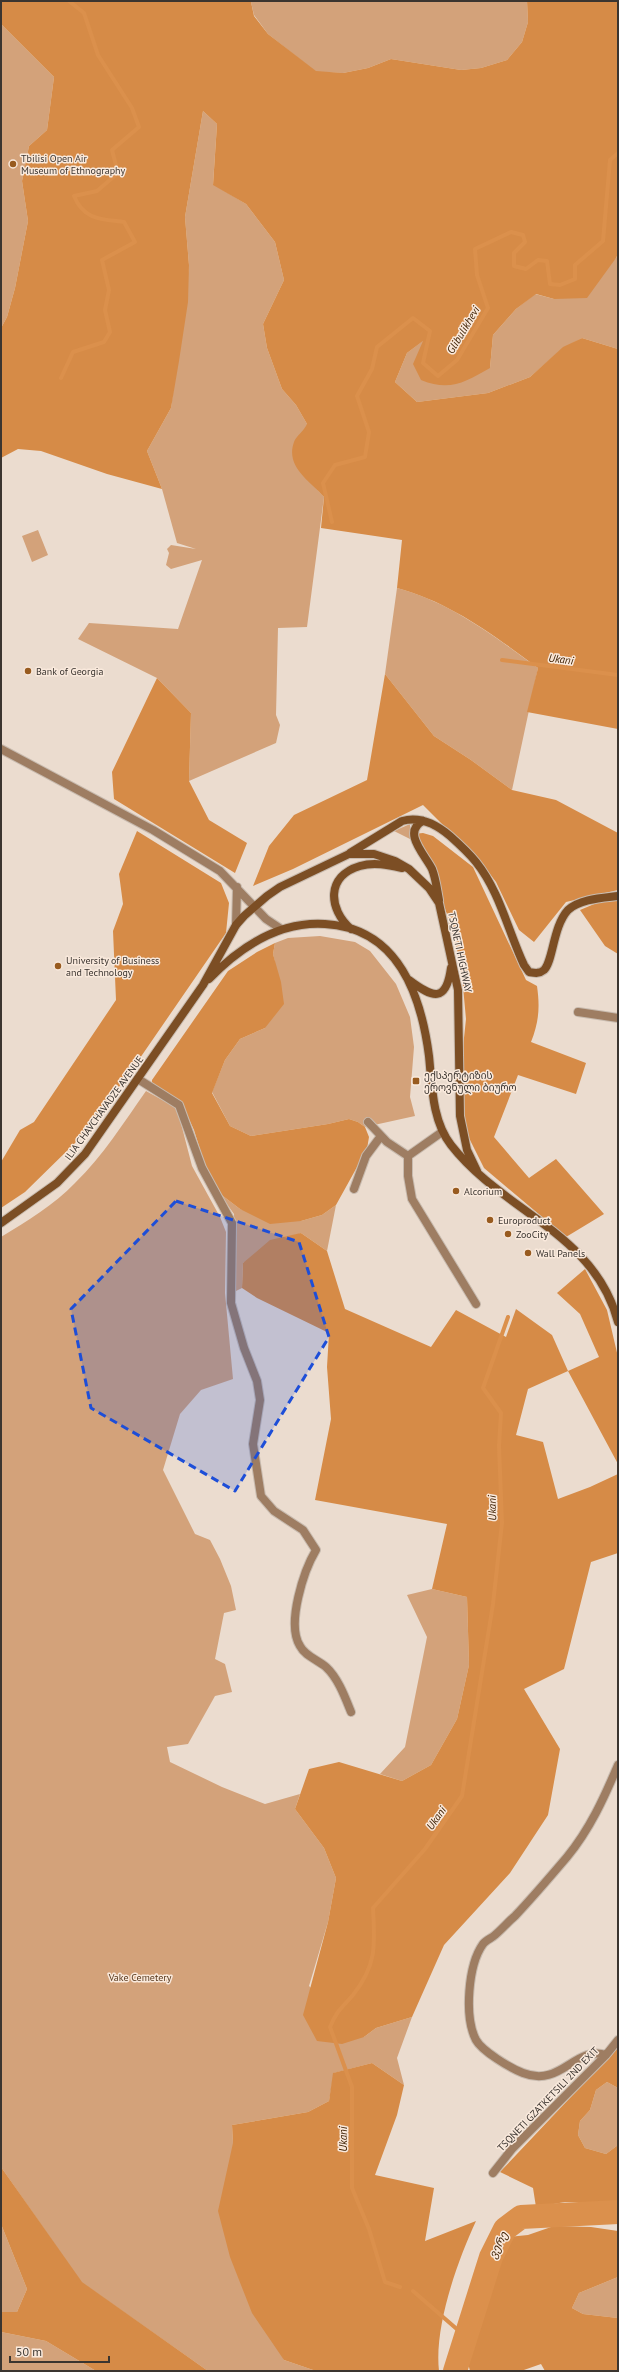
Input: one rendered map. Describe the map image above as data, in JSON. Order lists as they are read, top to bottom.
{
  "streets": {
    "main road": ["TSQNETI HIGHWAY", "ILIA CHAVCHAVADZE AVENUE"],
    "street": ["TSQNETI GZATKETSILI 2ND EXIT"]
  },
  "crossings": [
    ["TSQNETI HIGHWAY", "ILIA CHAVCHAVADZE AVENUE"]
  ],
  "water": ["Glibulikhevi", "Ukani", "ვერე"],
  "parks": ["Vake Cemetery"],
  "places": {
    "other": [
      "Tbilisi Open Air Museum of Ethnography",
      "Bank of Georgia",
      "University of Business and Technology",
      "Alcorium",
      "Europroduct",
      "ZooCity",
      "Wall Panels"
    ],
    "transit": ["ექსპერტიზის ეროვნული ბიურო"]
  },
  "scale_bar": "50 m"
}
